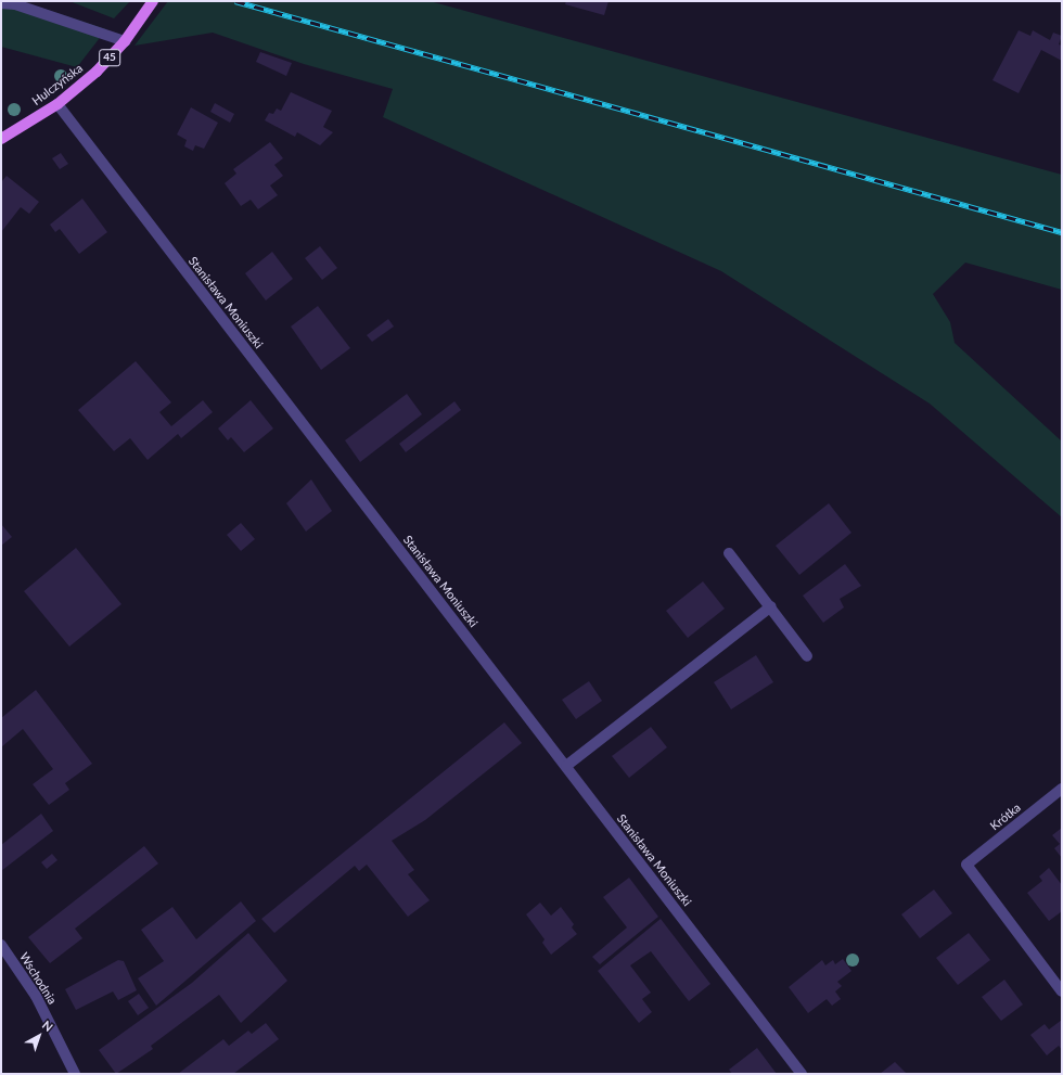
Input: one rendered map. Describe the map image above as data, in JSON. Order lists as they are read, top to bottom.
{
  "streets": {
    "main road": ["45", "Hulczyńska"],
    "street": ["Stanisława Moniuszki", "Krótka", "Wschodnia"]
  },
  "crossings": [
    ["Hulczyńska", "Stanisława Moniuszki"]
  ],
  "north": "top right"
}
